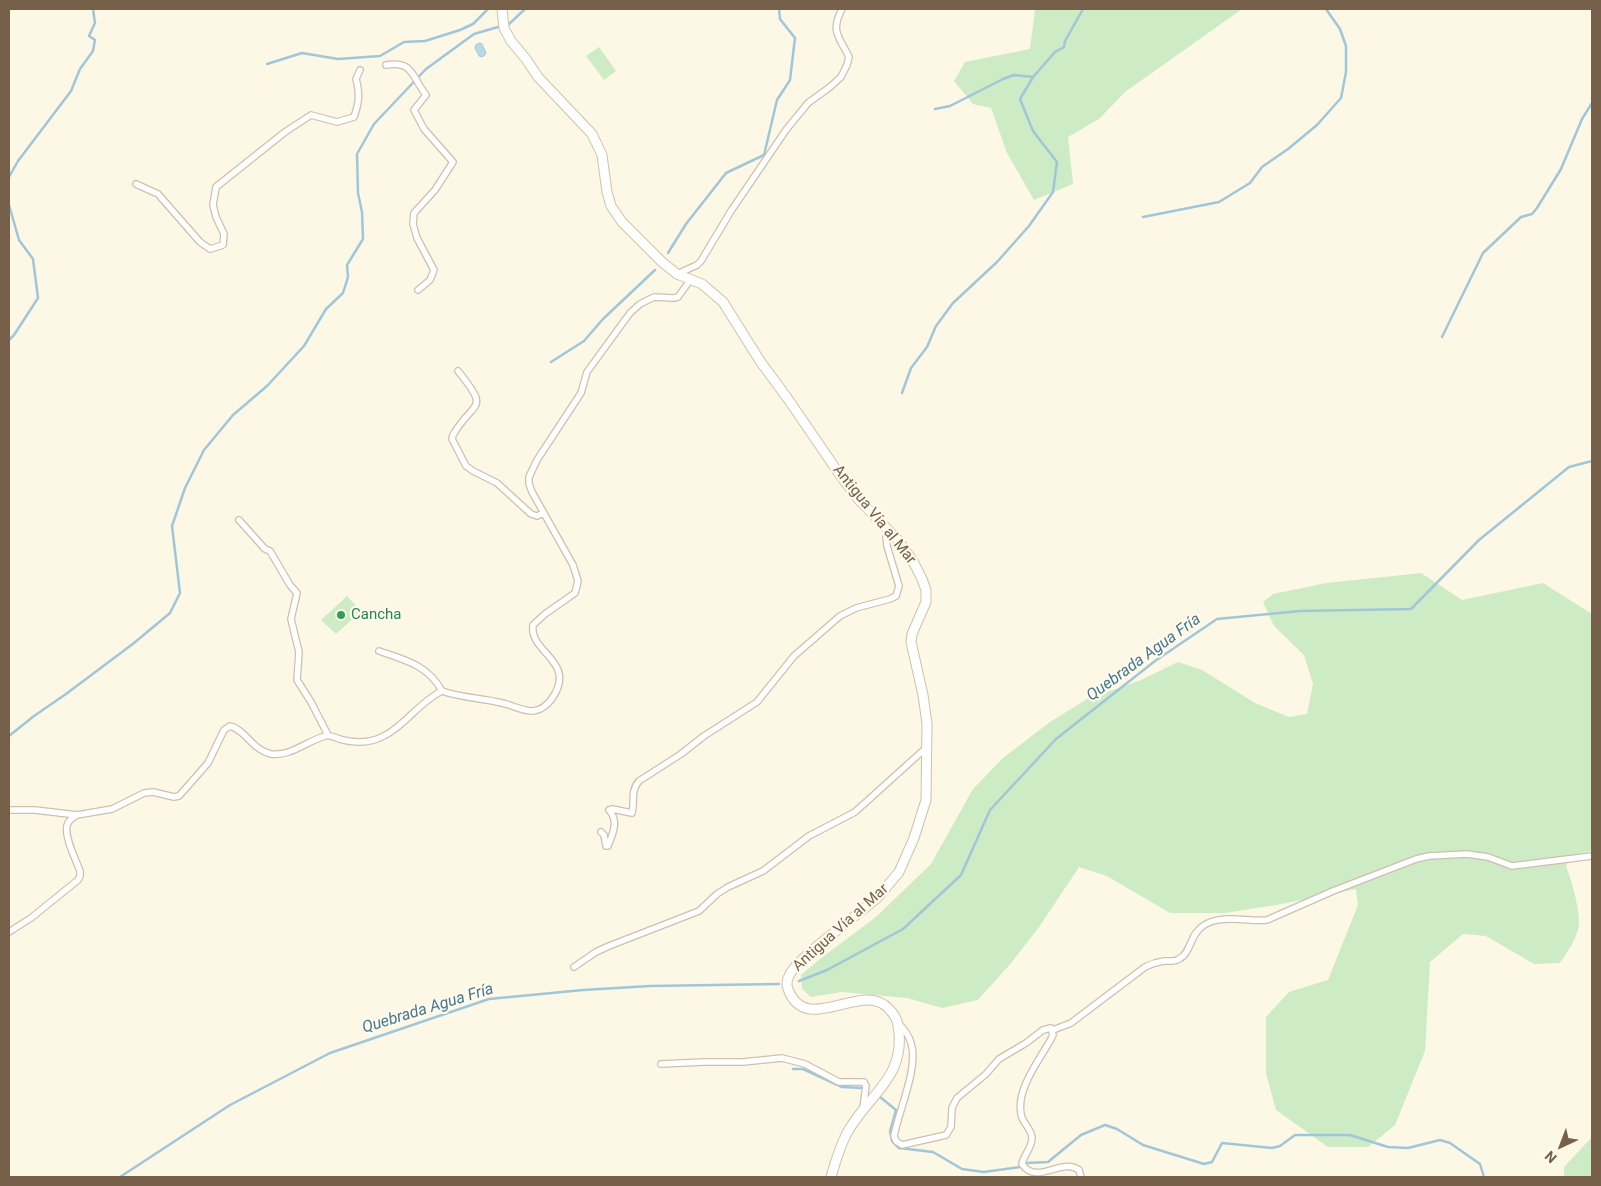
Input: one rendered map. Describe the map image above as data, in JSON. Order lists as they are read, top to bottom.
{
  "streets": {
    "main road": ["Antigua Vía al Mar"]
  },
  "water": ["Quebrada Agua Fría"],
  "places": ["Cancha"],
  "north": "bottom left"
}
